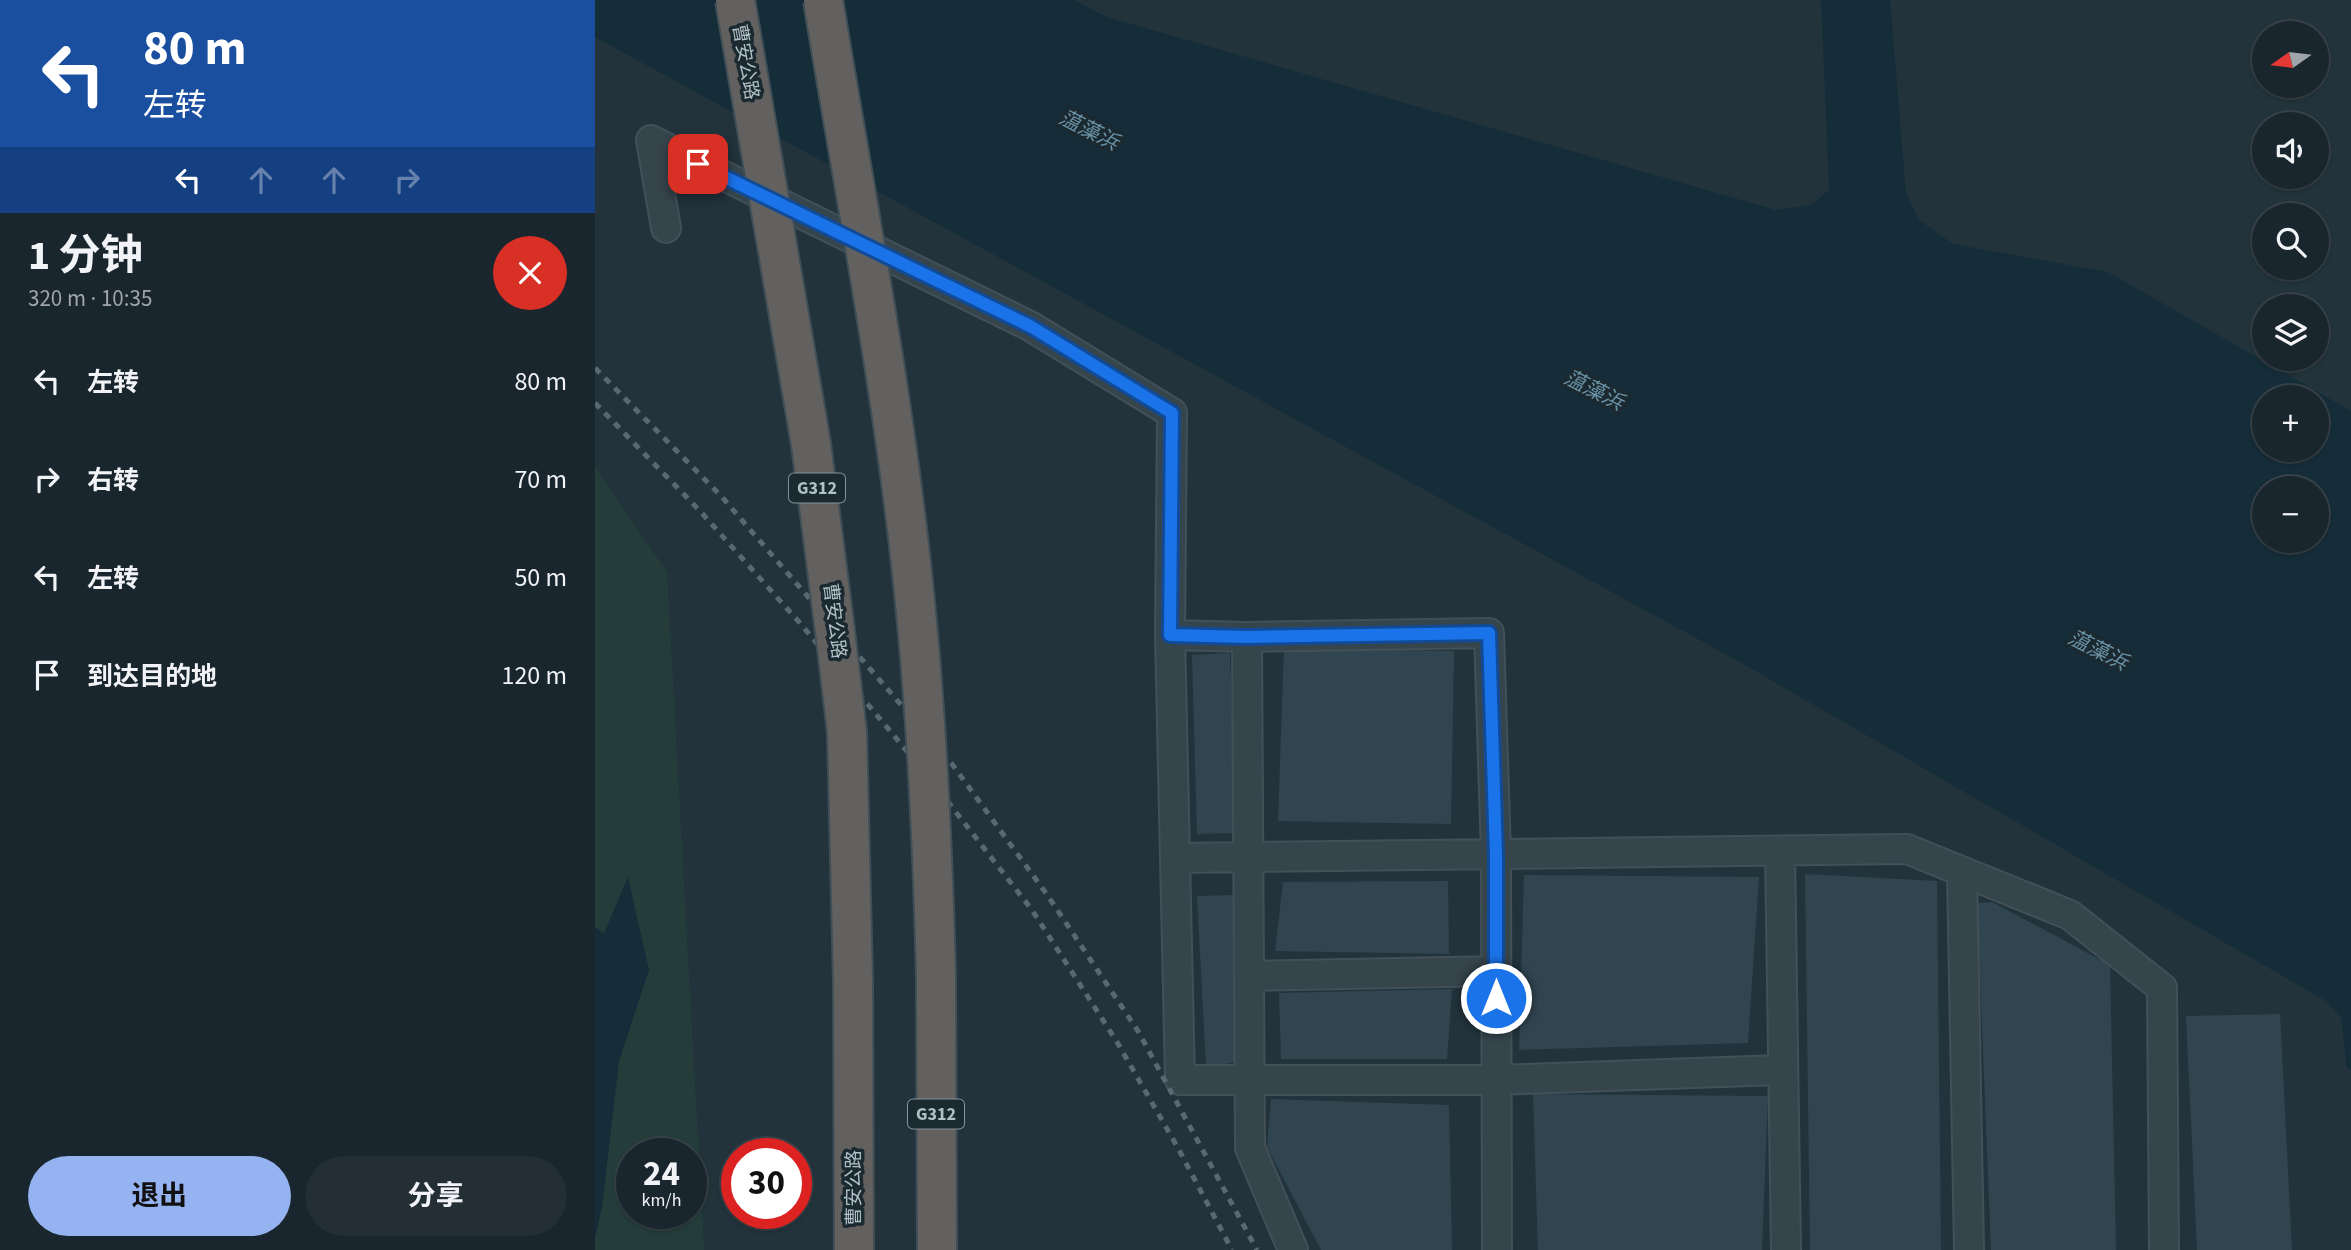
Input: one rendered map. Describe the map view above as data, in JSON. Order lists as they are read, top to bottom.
{
  "streets": {
    "highway": ["曹安公路", "G312"]
  },
  "water": ["蕰藻浜"],
  "north": "left",
  "page": {
    "turn": ["80 m", "左转"],
    "map_buttons": ["+", "−"],
    "heading": ["1 分钟", "320 m · 10:35"],
    "list": [
      {
        "name": "左转",
        "value": "80 m"
      },
      {
        "name": "右转",
        "value": "70 m"
      },
      {
        "name": "左转",
        "value": "50 m"
      },
      {
        "name": "到达目的地",
        "value": "120 m"
      }
    ],
    "speed": "24 km/h",
    "limit": "30",
    "buttons": ["退出", "分享"]
  }
}
